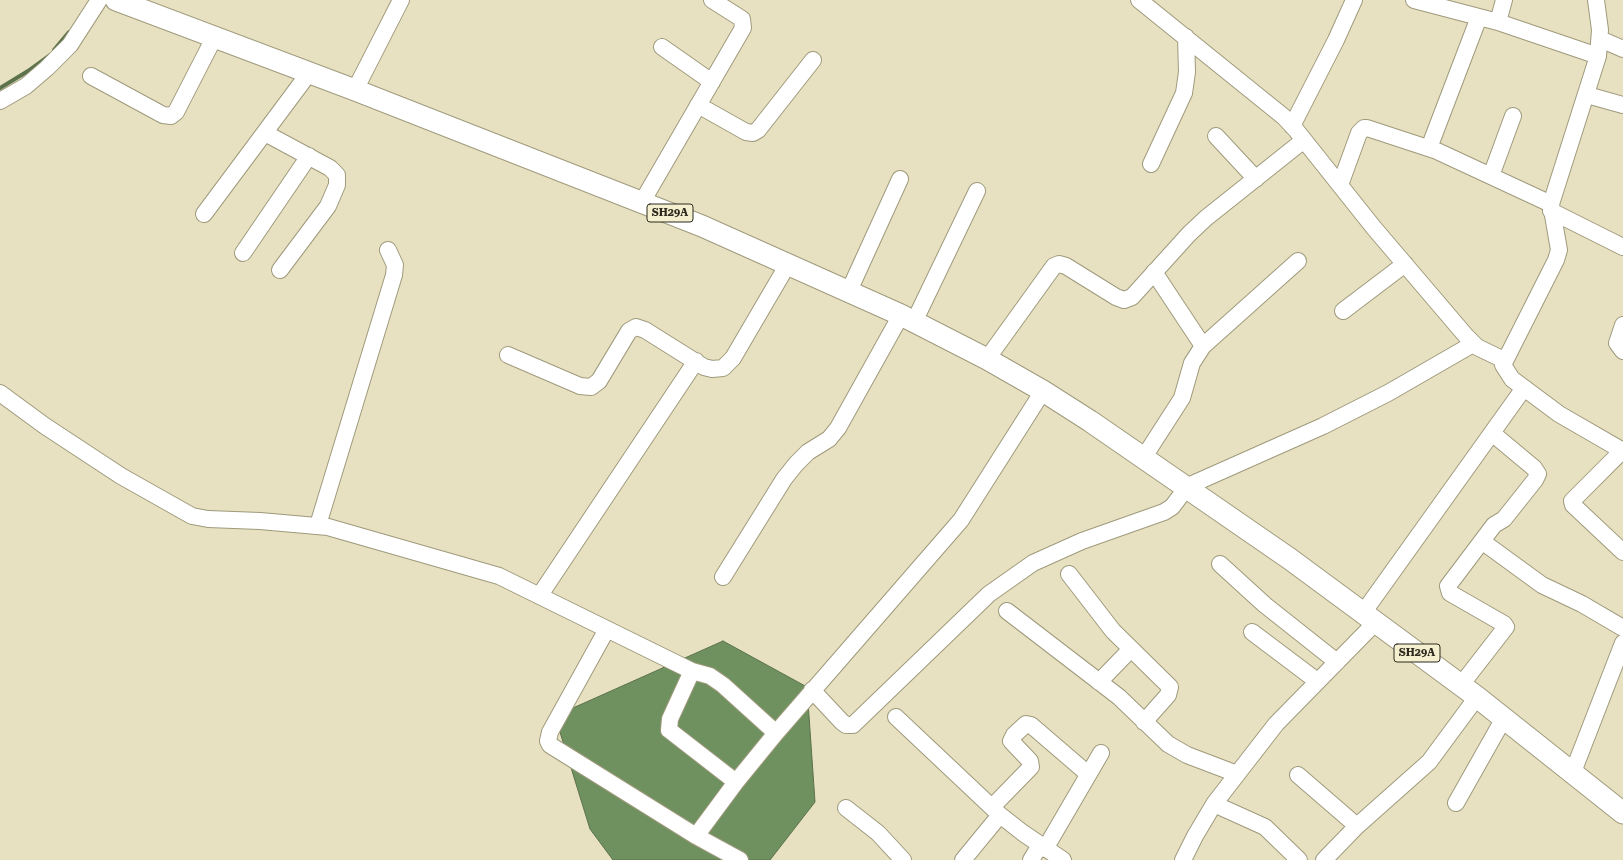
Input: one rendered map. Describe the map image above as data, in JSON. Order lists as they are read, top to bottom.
{
  "streets": {
    "main road": ["SH29A"]
  }
}
